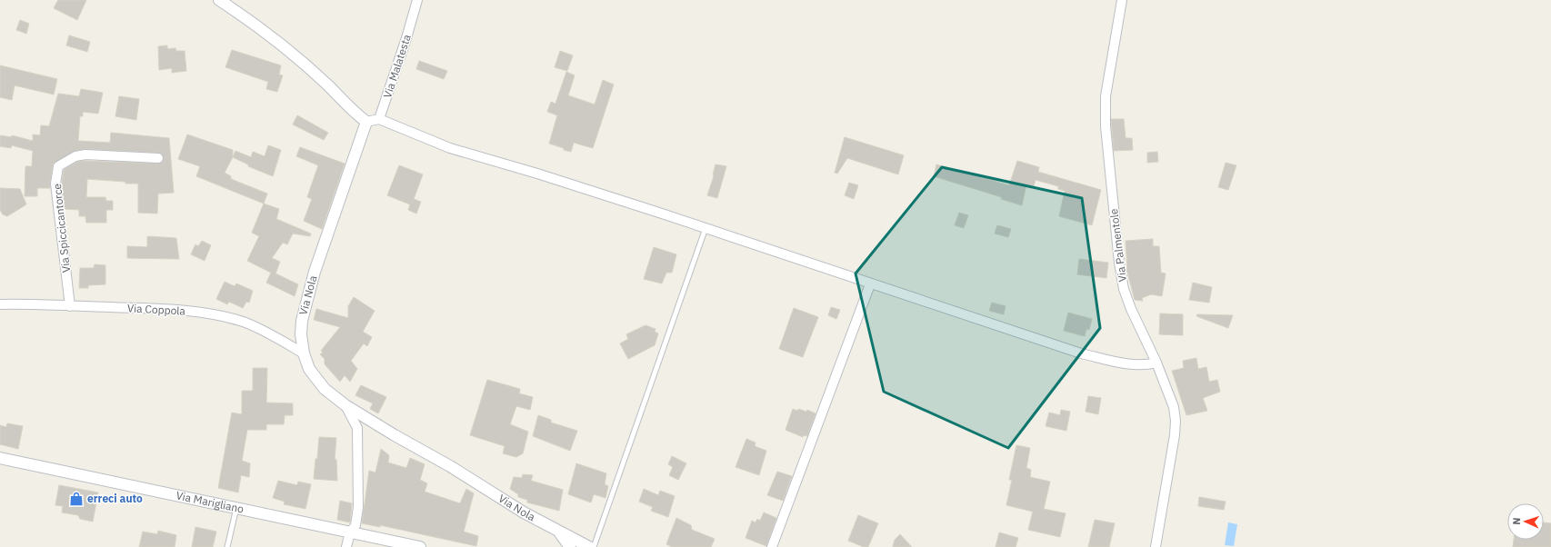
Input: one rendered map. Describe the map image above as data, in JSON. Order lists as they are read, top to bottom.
{
  "streets": {
    "street": [
      "Via Malatesta",
      "Via Spiccicantorce",
      "Via Palmentole",
      "Via Nola",
      "Via Coppola",
      "Via Marigliano"
    ]
  },
  "crossings": [
    ["Via Spiccicantorce", "Via Coppola"],
    ["Via Nola", "Via Coppola"]
  ],
  "places": {
    "shop": ["erreci auto"]
  },
  "north": "left"
}
